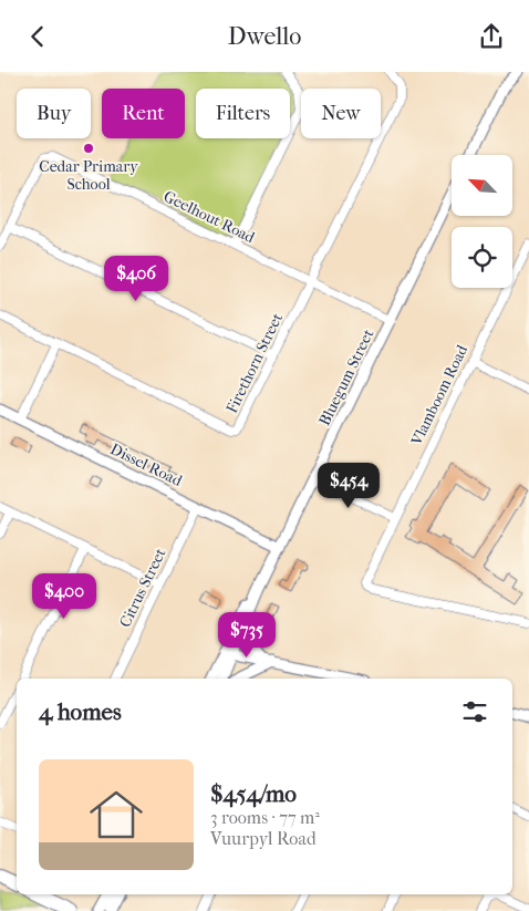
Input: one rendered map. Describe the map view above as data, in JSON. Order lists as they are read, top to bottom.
{
  "streets": {
    "street": [
      "Geelhout Road",
      "Firethorn Street",
      "Bluegum Street",
      "Vlamboom Road",
      "Dissel Road",
      "Citrus Street"
    ]
  },
  "crossings": [
    ["Geelhout Road", "Firethorn Street"],
    ["Geelhout Road", "Bluegum Street"],
    ["Bluegum Street", "Dissel Road"],
    ["Dissel Road", "Citrus Street"]
  ],
  "places": ["Cedar Primary School"],
  "north": "top left",
  "page": {
    "header": "Dwello",
    "chip": [
      "Buy",
      "Rent",
      "Filters",
      "New"
    ],
    "price": [
      "$406",
      "$454",
      "$400",
      "$735"
    ],
    "heading": "4 homes",
    "list": [
      {
        "name": "$454/mo",
        "note": "3 rooms · 77 m² · Vuurpyl Road"
      }
    ]
  }
}
